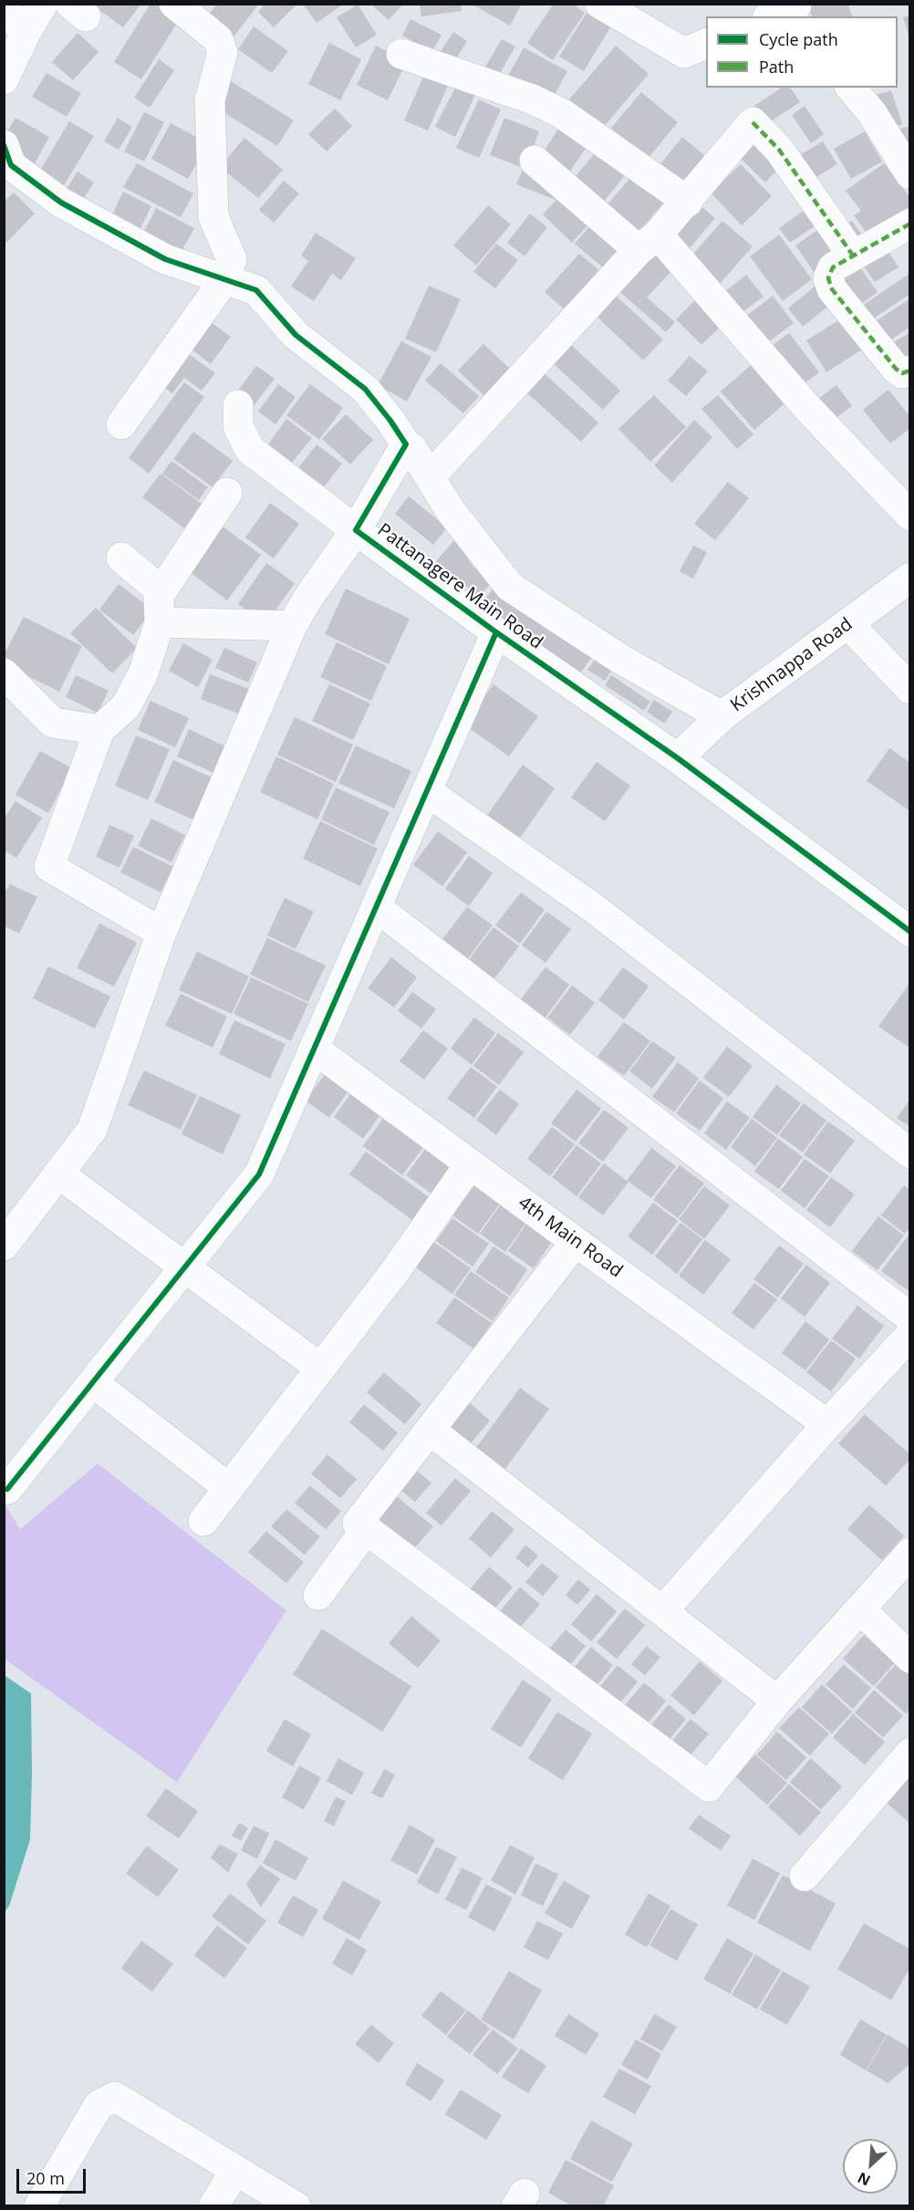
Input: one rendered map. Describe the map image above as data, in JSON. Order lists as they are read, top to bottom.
{
  "streets": {
    "street": ["Pattanagere Main Road", "Krishnappa Road", "4th Main Road"]
  },
  "crossings": [
    ["Pattanagere Main Road", "Krishnappa Road"]
  ],
  "legend": ["Cycle path", "Path"],
  "scale_bar": "20 m",
  "north": "bottom left"
}
